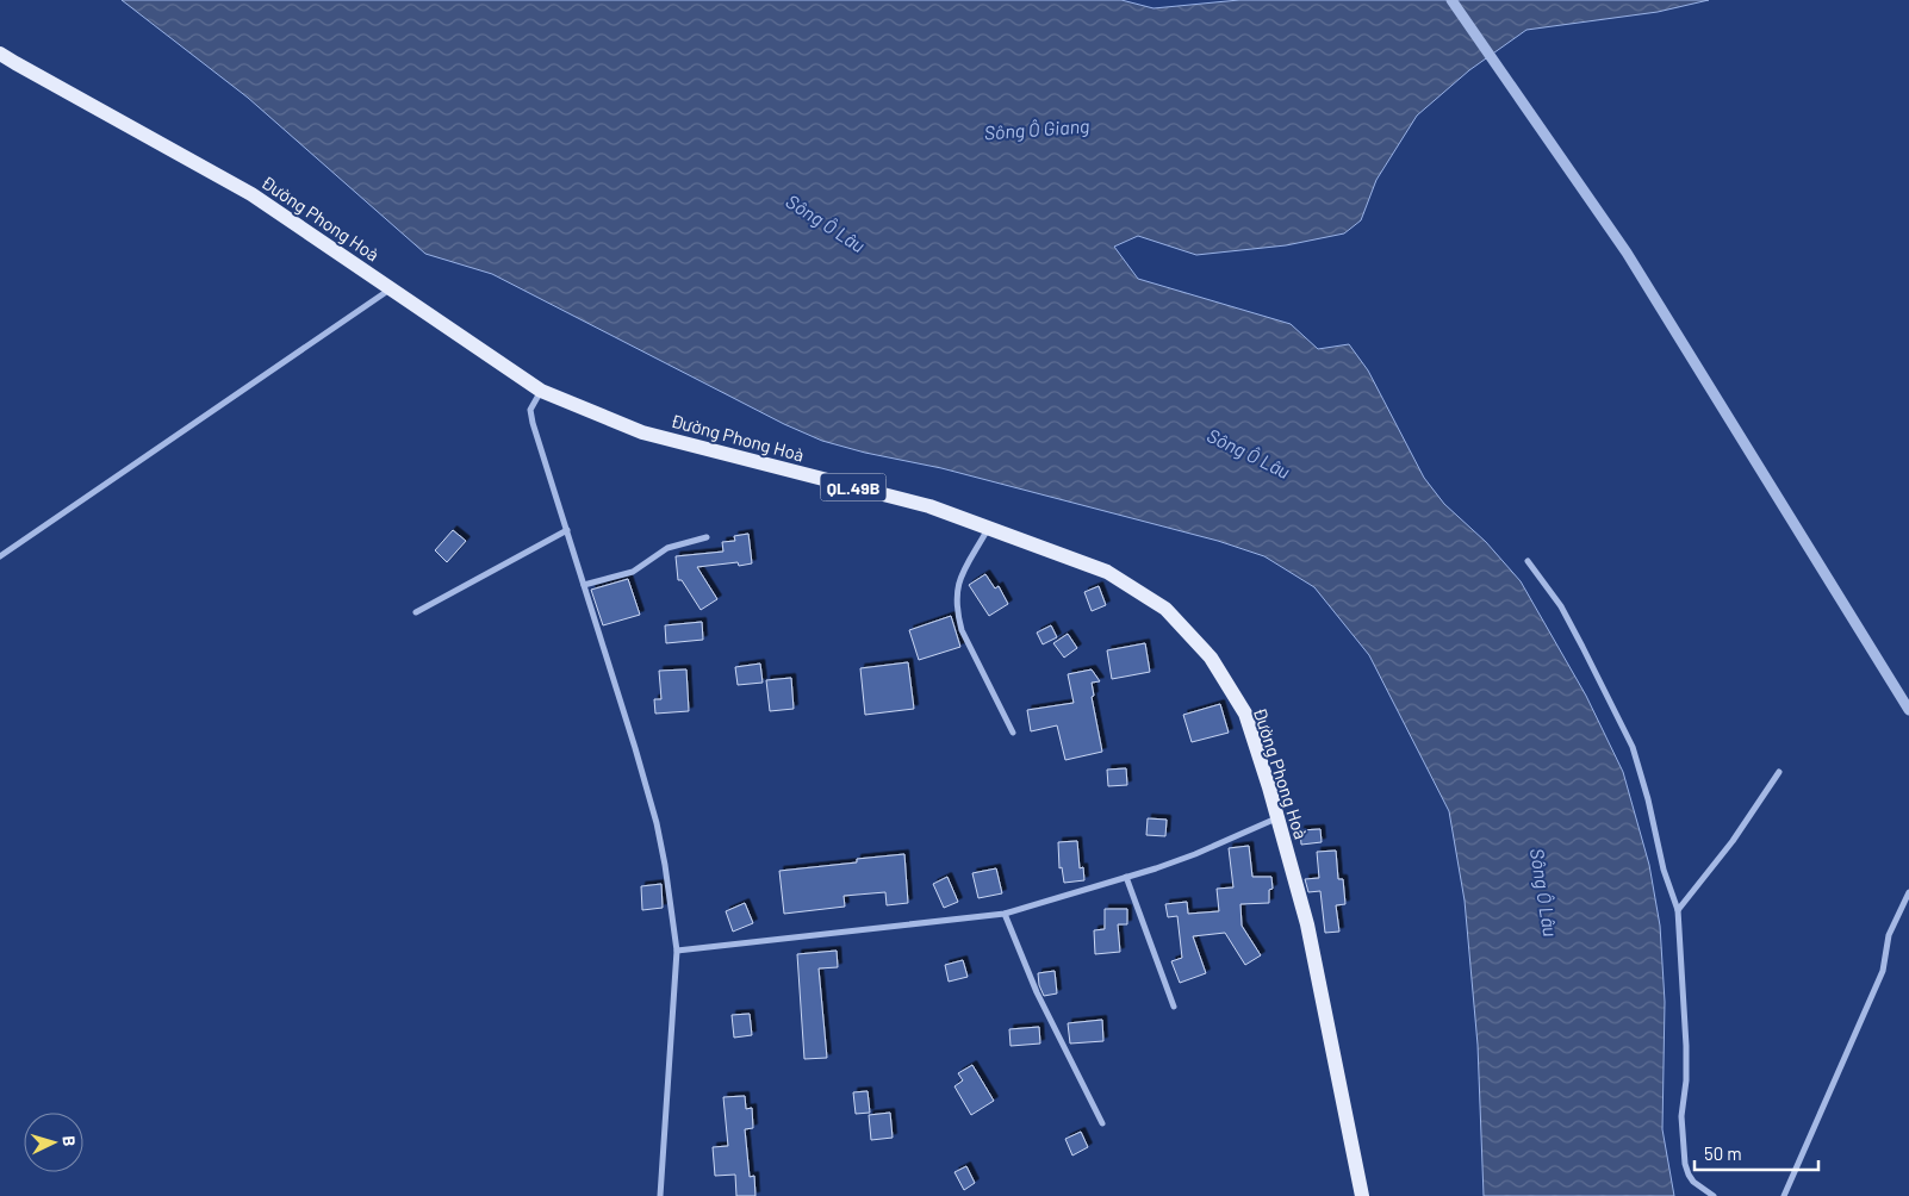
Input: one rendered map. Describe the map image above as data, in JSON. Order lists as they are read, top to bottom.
{
  "streets": {
    "main road": ["Đường Phong Hoà", "QL.49B"]
  },
  "water": ["Sông Ô Giang", "Sông Ô Lâu"],
  "scale_bar": "50 m",
  "north": "right"
}
